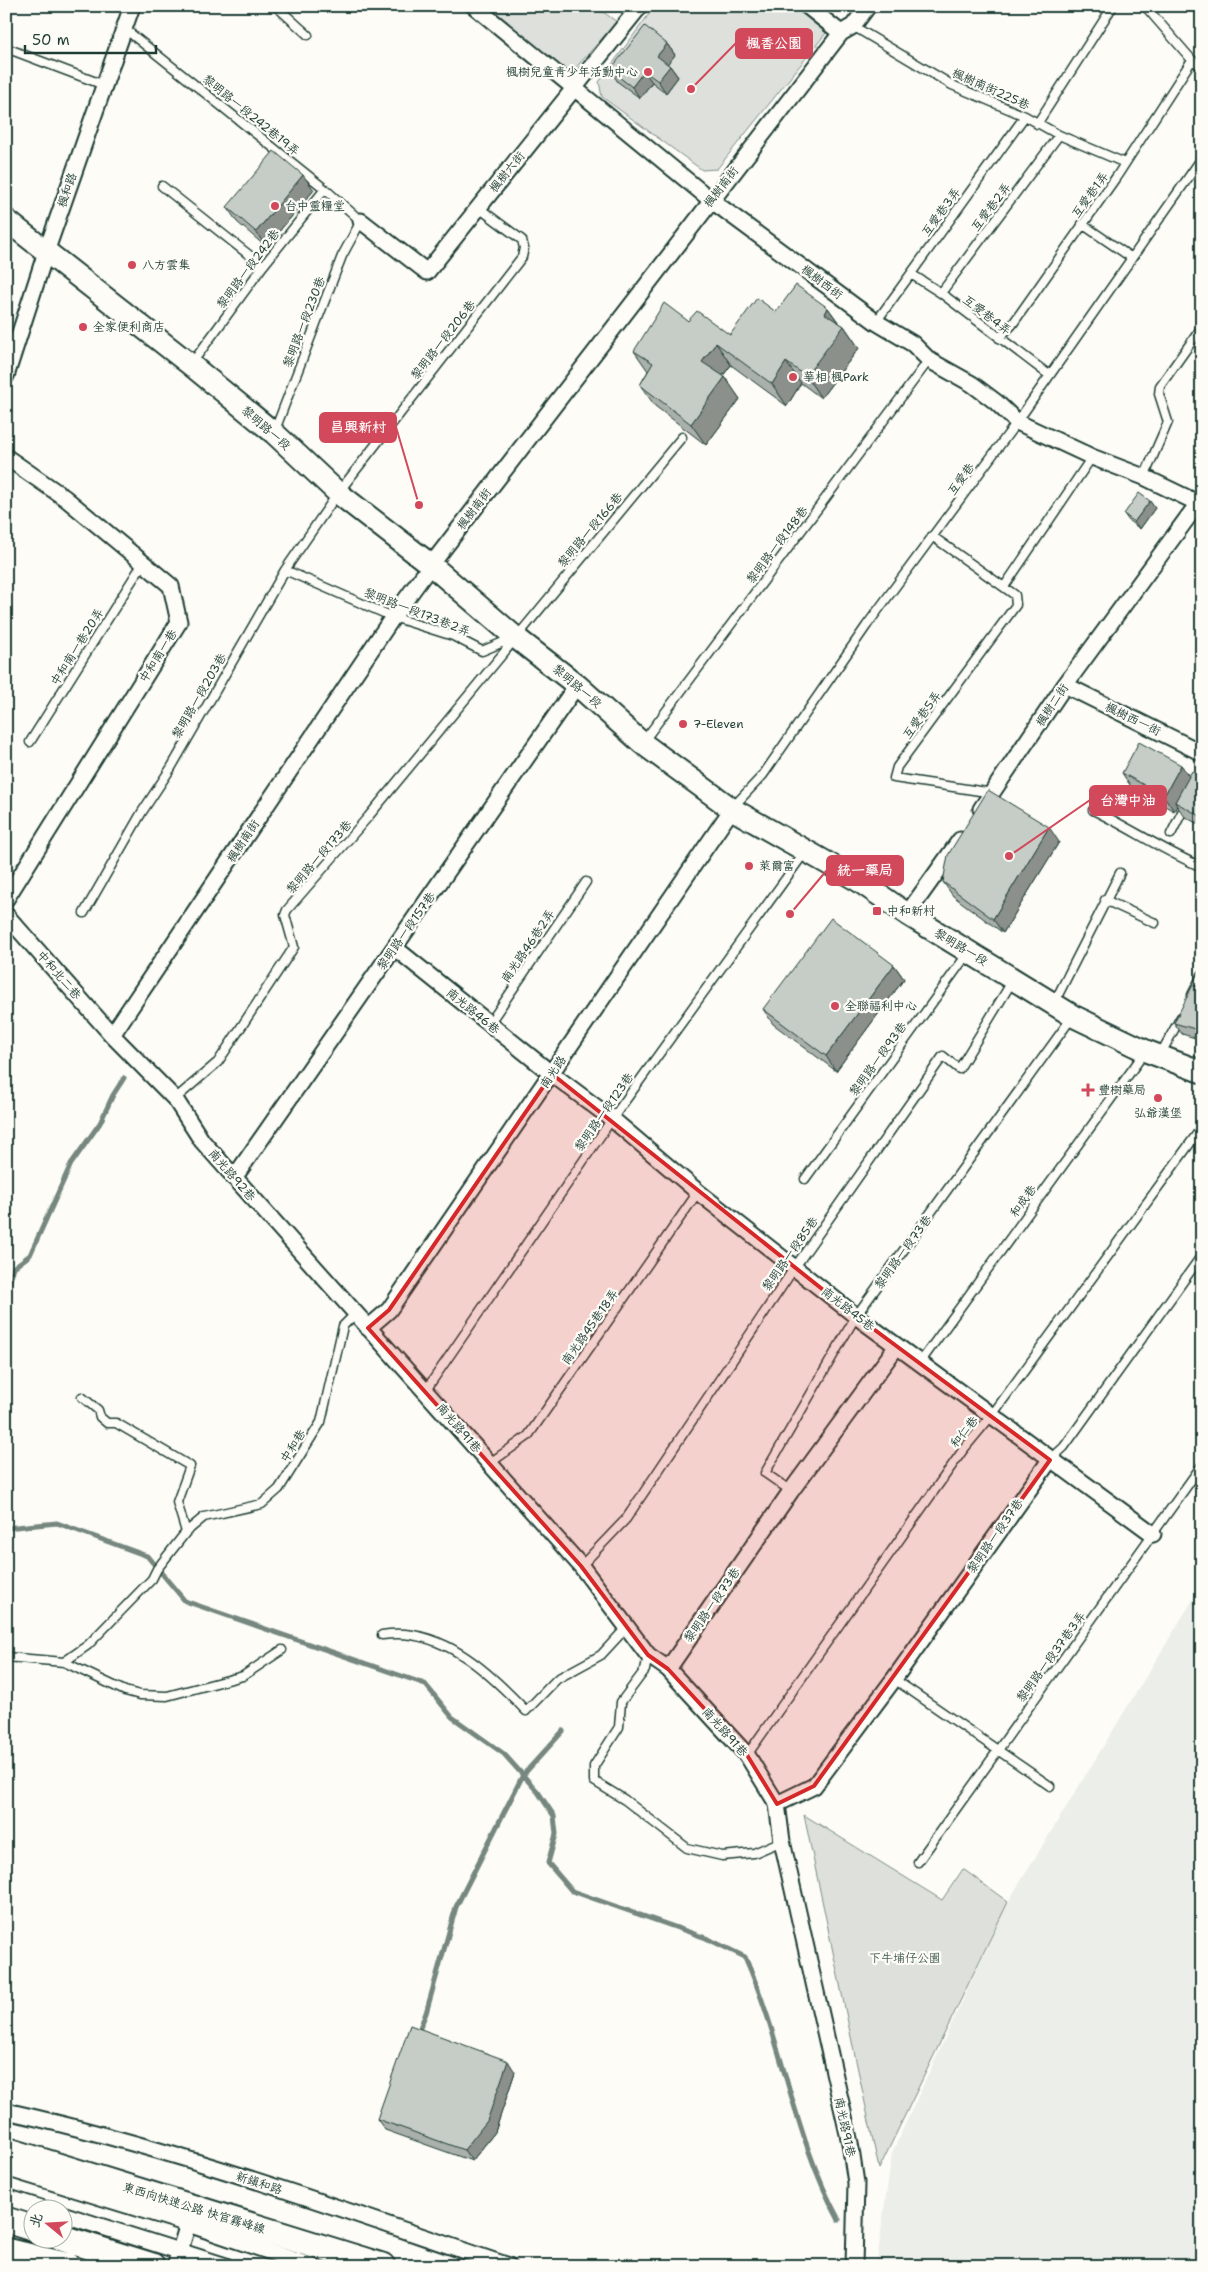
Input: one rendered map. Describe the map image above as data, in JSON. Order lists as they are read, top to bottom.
{
  "streets": {
    "highway": ["東西向快速公路 快官霧峰線"],
    "main road": ["黎明路一段"],
    "street": [
      "楓樹六街",
      "楓樹南街",
      "楓和路",
      "楓樹西街",
      "中和南一巷",
      "楓樹二街",
      "楓樹西一街",
      "黎明路一段157巷",
      "中和北二巷",
      "南光路46巷",
      "南光路",
      "南光路92巷",
      "黎明路一段73巷",
      "南光路45巷",
      "南光路91巷",
      "黎明路一段37巷",
      "新鎮和路"
    ],
    "lane": [
      "楓樹南街225巷",
      "黎明路一段242巷19弄",
      "互愛巷1弄",
      "互愛巷2弄",
      "互愛巷3弄",
      "黎明路一段242巷",
      "互愛巷4弄",
      "黎明路一段230巷",
      "黎明路一段206巷",
      "互愛巷",
      "黎明路一段166巷",
      "黎明路一段148巷",
      "黎明路一段173巷2弄",
      "中和南一巷20弄",
      "黎明路一段203巷",
      "互愛巷5弄",
      "黎明路一段173巷",
      "南光路46巷2弄",
      "黎明路一段93巷",
      "黎明路一段123巷",
      "和成巷",
      "黎明路一段85巷",
      "南光路45巷18弄",
      "和仁巷",
      "中和巷",
      "黎明路一段37巷3弄"
    ]
  },
  "crossings": [
    ["楓樹南街225巷", "楓樹南街"],
    ["楓樹南街225巷", "互愛巷1弄"],
    ["楓樹南街225巷", "互愛巷2弄"],
    ["楓樹南街225巷", "互愛巷3弄"],
    ["黎明路一段242巷19弄", "楓樹六街"],
    ["黎明路一段242巷19弄", "楓和路"],
    ["黎明路一段242巷19弄", "黎明路一段242巷"],
    ["黎明路一段242巷19弄", "黎明路一段230巷"],
    ["楓樹六街", "楓樹西街"],
    ["楓樹六街", "黎明路一段230巷"],
    ["楓樹六街", "黎明路一段206巷"],
    ["楓樹南街", "楓樹西街"],
    ["楓樹南街", "黎明路一段"],
    ["楓樹南街", "黎明路一段173巷2弄"],
    ["楓樹南街", "中和北二巷"],
    ["楓樹南街", "南光路92巷"],
    ["楓和路", "黎明路一段"],
    ["互愛巷1弄", "互愛巷4弄"],
    ["互愛巷2弄", "互愛巷4弄"],
    ["互愛巷3弄", "楓樹西街"],
    ["互愛巷3弄", "互愛巷4弄"],
    ["黎明路一段242巷", "黎明路一段"],
    ["楓樹西街", "互愛巷"],
    ["楓樹西街", "黎明路一段148巷"],
    ["楓樹西街", "楓樹二街"],
    ["互愛巷4弄", "互愛巷"],
    ["黎明路一段230巷", "黎明路一段"],
    ["黎明路一段206巷", "黎明路一段"],
    ["黎明路一段206巷", "黎明路一段203巷"],
    ["黎明路一段", "互愛巷"],
    ["黎明路一段", "黎明路一段166巷"],
    ["黎明路一段", "黎明路一段148巷"],
    ["黎明路一段", "黎明路一段173巷2弄"],
    ["黎明路一段", "黎明路一段203巷"],
    ["黎明路一段", "楓樹二街"],
    ["黎明路一段", "黎明路一段173巷"],
    ["黎明路一段", "黎明路一段157巷"],
    ["黎明路一段", "黎明路一段93巷"],
    ["黎明路一段", "南光路"],
    ["黎明路一段", "黎明路一段123巷"],
    ["黎明路一段", "和成巷"],
    ["黎明路一段", "黎明路一段73巷"],
    ["黎明路一段", "黎明路一段85巷"],
    ["互愛巷", "互愛巷5弄"],
    ["互愛巷", "南光路"],
    ["黎明路一段166巷", "黎明路一段173巷2弄"],
    ["黎明路一段166巷", "黎明路一段173巷"],
    ["黎明路一段173巷2弄", "黎明路一段203巷"],
    ["黎明路一段173巷2弄", "黎明路一段173巷"],
    ["中和南一巷20弄", "中和南一巷"],
    ["楓樹二街", "互愛巷5弄"],
    ["楓樹二街", "楓樹西一街"],
    ["黎明路一段173巷", "南光路92巷"],
    ["黎明路一段157巷", "南光路46巷"],
    ["黎明路一段157巷", "南光路92巷"],
    ["南光路46巷2弄", "南光路46巷"],
    ["中和北二巷", "南光路92巷"],
    ["南光路46巷", "南光路"],
    ["南光路46巷", "南光路45巷"],
    ["南光路", "南光路45巷"],
    ["南光路", "南光路91巷"],
    ["黎明路一段123巷", "南光路45巷"],
    ["黎明路一段123巷", "南光路91巷"],
    ["南光路92巷", "南光路91巷"],
    ["南光路92巷", "中和巷"],
    ["和成巷", "南光路45巷"],
    ["黎明路一段73巷", "南光路45巷"],
    ["黎明路一段73巷", "南光路91巷"],
    ["黎明路一段85巷", "南光路45巷"],
    ["黎明路一段85巷", "南光路91巷"],
    ["南光路45巷", "南光路45巷18弄"],
    ["南光路45巷", "和仁巷"],
    ["南光路45巷", "黎明路一段37巷"],
    ["南光路45巷", "黎明路一段37巷3弄"],
    ["南光路45巷18弄", "南光路91巷"],
    ["南光路91巷", "和仁巷"],
    ["南光路91巷", "中和巷"],
    ["南光路91巷", "黎明路一段37巷"]
  ],
  "parks": ["下牛埔仔公園"],
  "places": {
    "other": [
      "楓樹兒童青少年活動中心",
      "楓香公園",
      "台中靈糧堂",
      "八方雲集",
      "全家便利商店",
      "華相 楓Park",
      "昌興新村",
      "7-Eleven",
      "台灣中油",
      "萊爾富",
      "統一藥局",
      "全聯福利中心",
      "弘爺漢堡"
    ],
    "transit": ["中和新村"],
    "health": ["豐樹藥局"]
  },
  "scale_bar": "50 m",
  "north": "left"
}
